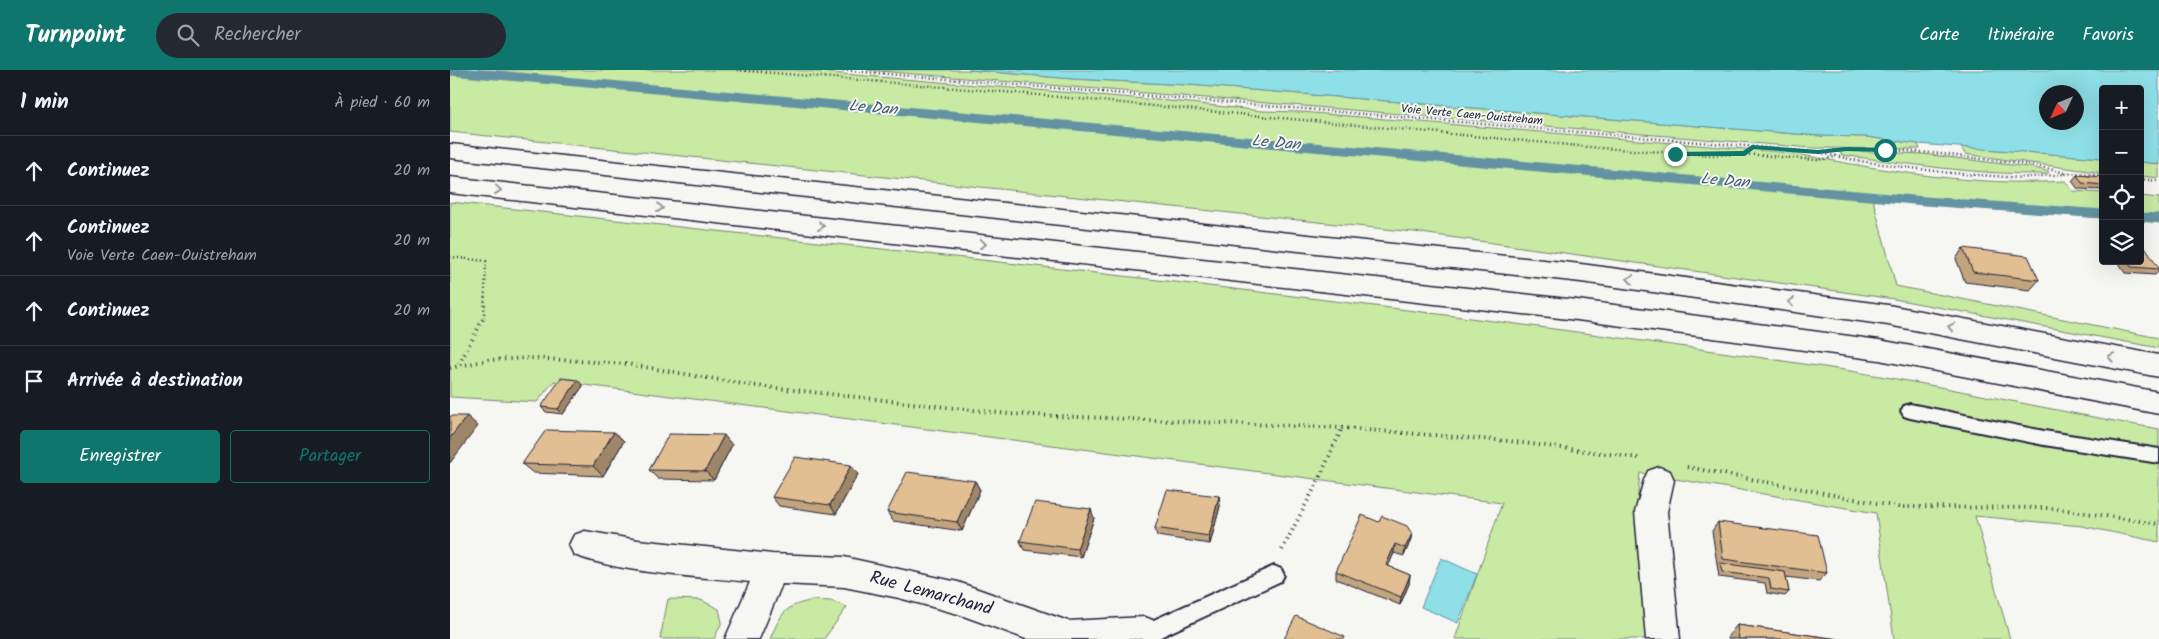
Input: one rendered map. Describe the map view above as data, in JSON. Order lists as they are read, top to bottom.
{
  "streets": {
    "main road": ["Rue Lemarchand"],
    "path": ["Voie Verte Caen-Ouistreham"]
  },
  "water": ["Le Dan"],
  "north": "bottom left",
  "page": {
    "header": "Turnpoint",
    "search": "Rechercher",
    "nav": ["Carte", "Itinéraire", "Favoris"],
    "heading": ["1 min", "À pied · 60 m"],
    "map_buttons": ["+", "−"],
    "list": [
      ["Continuez", "20 m"],
      ["Continuez", "Voie Verte Caen-Ouistreham", "20 m"],
      ["Continuez", "20 m"],
      "Arrivée à destination"
    ],
    "buttons": ["Enregistrer", "Partager"]
  }
}
